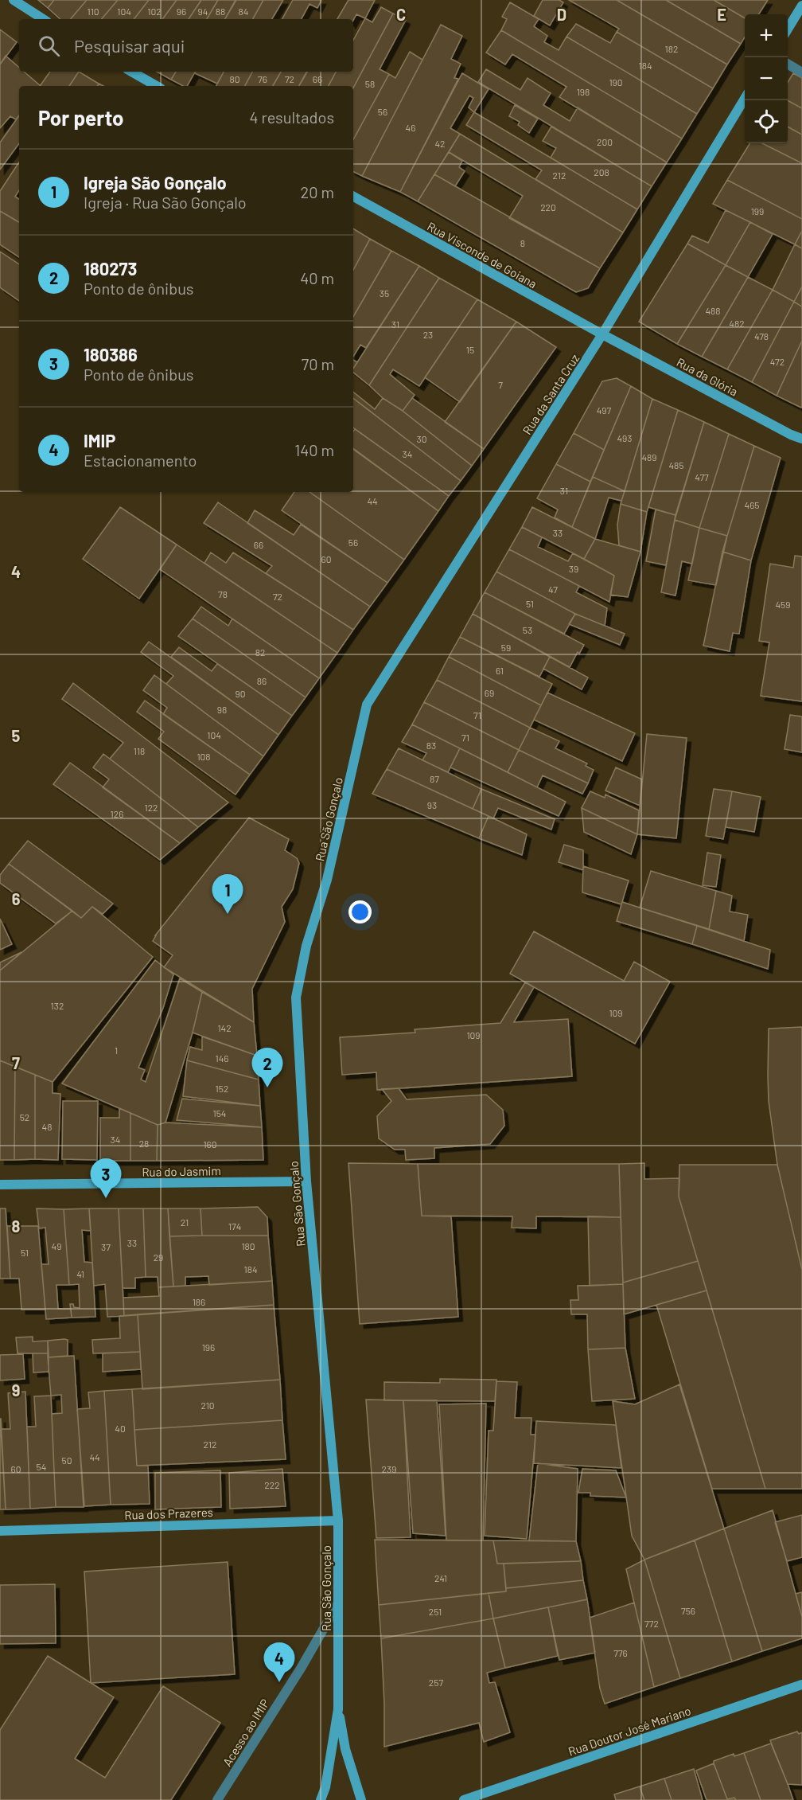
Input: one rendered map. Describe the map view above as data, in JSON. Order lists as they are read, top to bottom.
{
  "streets": {
    "street": [
      "Rua Visconde de Goiana",
      "Rua da Glória",
      "Rua da Santa Cruz",
      "Rua São Gonçalo",
      "Rua do Jasmim",
      "Rua dos Prazeres",
      "Rua Doutor José Mariano",
      "Acesso ao IMIP"
    ]
  },
  "crossings": [
    ["Rua Visconde de Goiana", "Rua da Glória"],
    ["Rua Visconde de Goiana", "Rua da Santa Cruz"],
    ["Rua da Glória", "Rua da Santa Cruz"],
    ["Rua da Santa Cruz", "Rua São Gonçalo"],
    ["Rua São Gonçalo", "Rua do Jasmim"],
    ["Rua São Gonçalo", "Rua dos Prazeres"],
    ["Rua São Gonçalo", "Acesso ao IMIP"]
  ],
  "house_numbers": [
    "110",
    "104",
    "102",
    "96",
    "94",
    "88",
    "84",
    "182",
    "184",
    "80",
    "76",
    "72",
    "66",
    "190",
    "58",
    "198",
    "56",
    "46",
    "200",
    "42",
    "208",
    "212",
    "220",
    "199",
    "8",
    "35",
    "488",
    "482",
    "31",
    "23",
    "478",
    "15",
    "472",
    "7",
    "497",
    "493",
    "30",
    "34",
    "489",
    "485",
    "477",
    "31",
    "44",
    "465",
    "33",
    "56",
    "66",
    "60",
    "39",
    "47",
    "78",
    "72",
    "51",
    "459",
    "53",
    "59",
    "82",
    "61",
    "86",
    "69",
    "90",
    "98",
    "71",
    "104",
    "71",
    "83",
    "118",
    "108",
    "87",
    "93",
    "122",
    "126",
    "132",
    "109",
    "142",
    "109",
    "1",
    "146",
    "152",
    "154",
    "52",
    "48",
    "34",
    "28",
    "160",
    "21",
    "174",
    "33",
    "49",
    "180",
    "37",
    "51",
    "29",
    "184",
    "41",
    "186",
    "196",
    "210",
    "40",
    "212",
    "44",
    "50",
    "54",
    "60",
    "239",
    "222",
    "241",
    "756",
    "251",
    "772",
    "776",
    "257"
  ],
  "page": {
    "map_buttons": ["+", "−"],
    "search": "Pesquisar aqui",
    "heading": ["Por perto", "4 resultados"],
    "list": [
      {
        "mark": "1",
        "name": "Igreja São Gonçalo",
        "note": "Igreja · Rua São Gonçalo",
        "value": "20 m"
      },
      {
        "mark": "2",
        "name": "180273",
        "note": "Ponto de ônibus",
        "value": "40 m"
      },
      {
        "mark": "3",
        "name": "180386",
        "note": "Ponto de ônibus",
        "value": "70 m"
      },
      {
        "mark": "4",
        "name": "IMIP",
        "note": "Estacionamento",
        "value": "140 m"
      }
    ],
    "pins": [
      "1",
      "2",
      "3",
      "4"
    ]
  },
  "grid": {
    "columns": ["C", "D", "E"],
    "rows": [
      "4",
      "5",
      "6",
      "7",
      "8",
      "9"
    ]
  }
}
